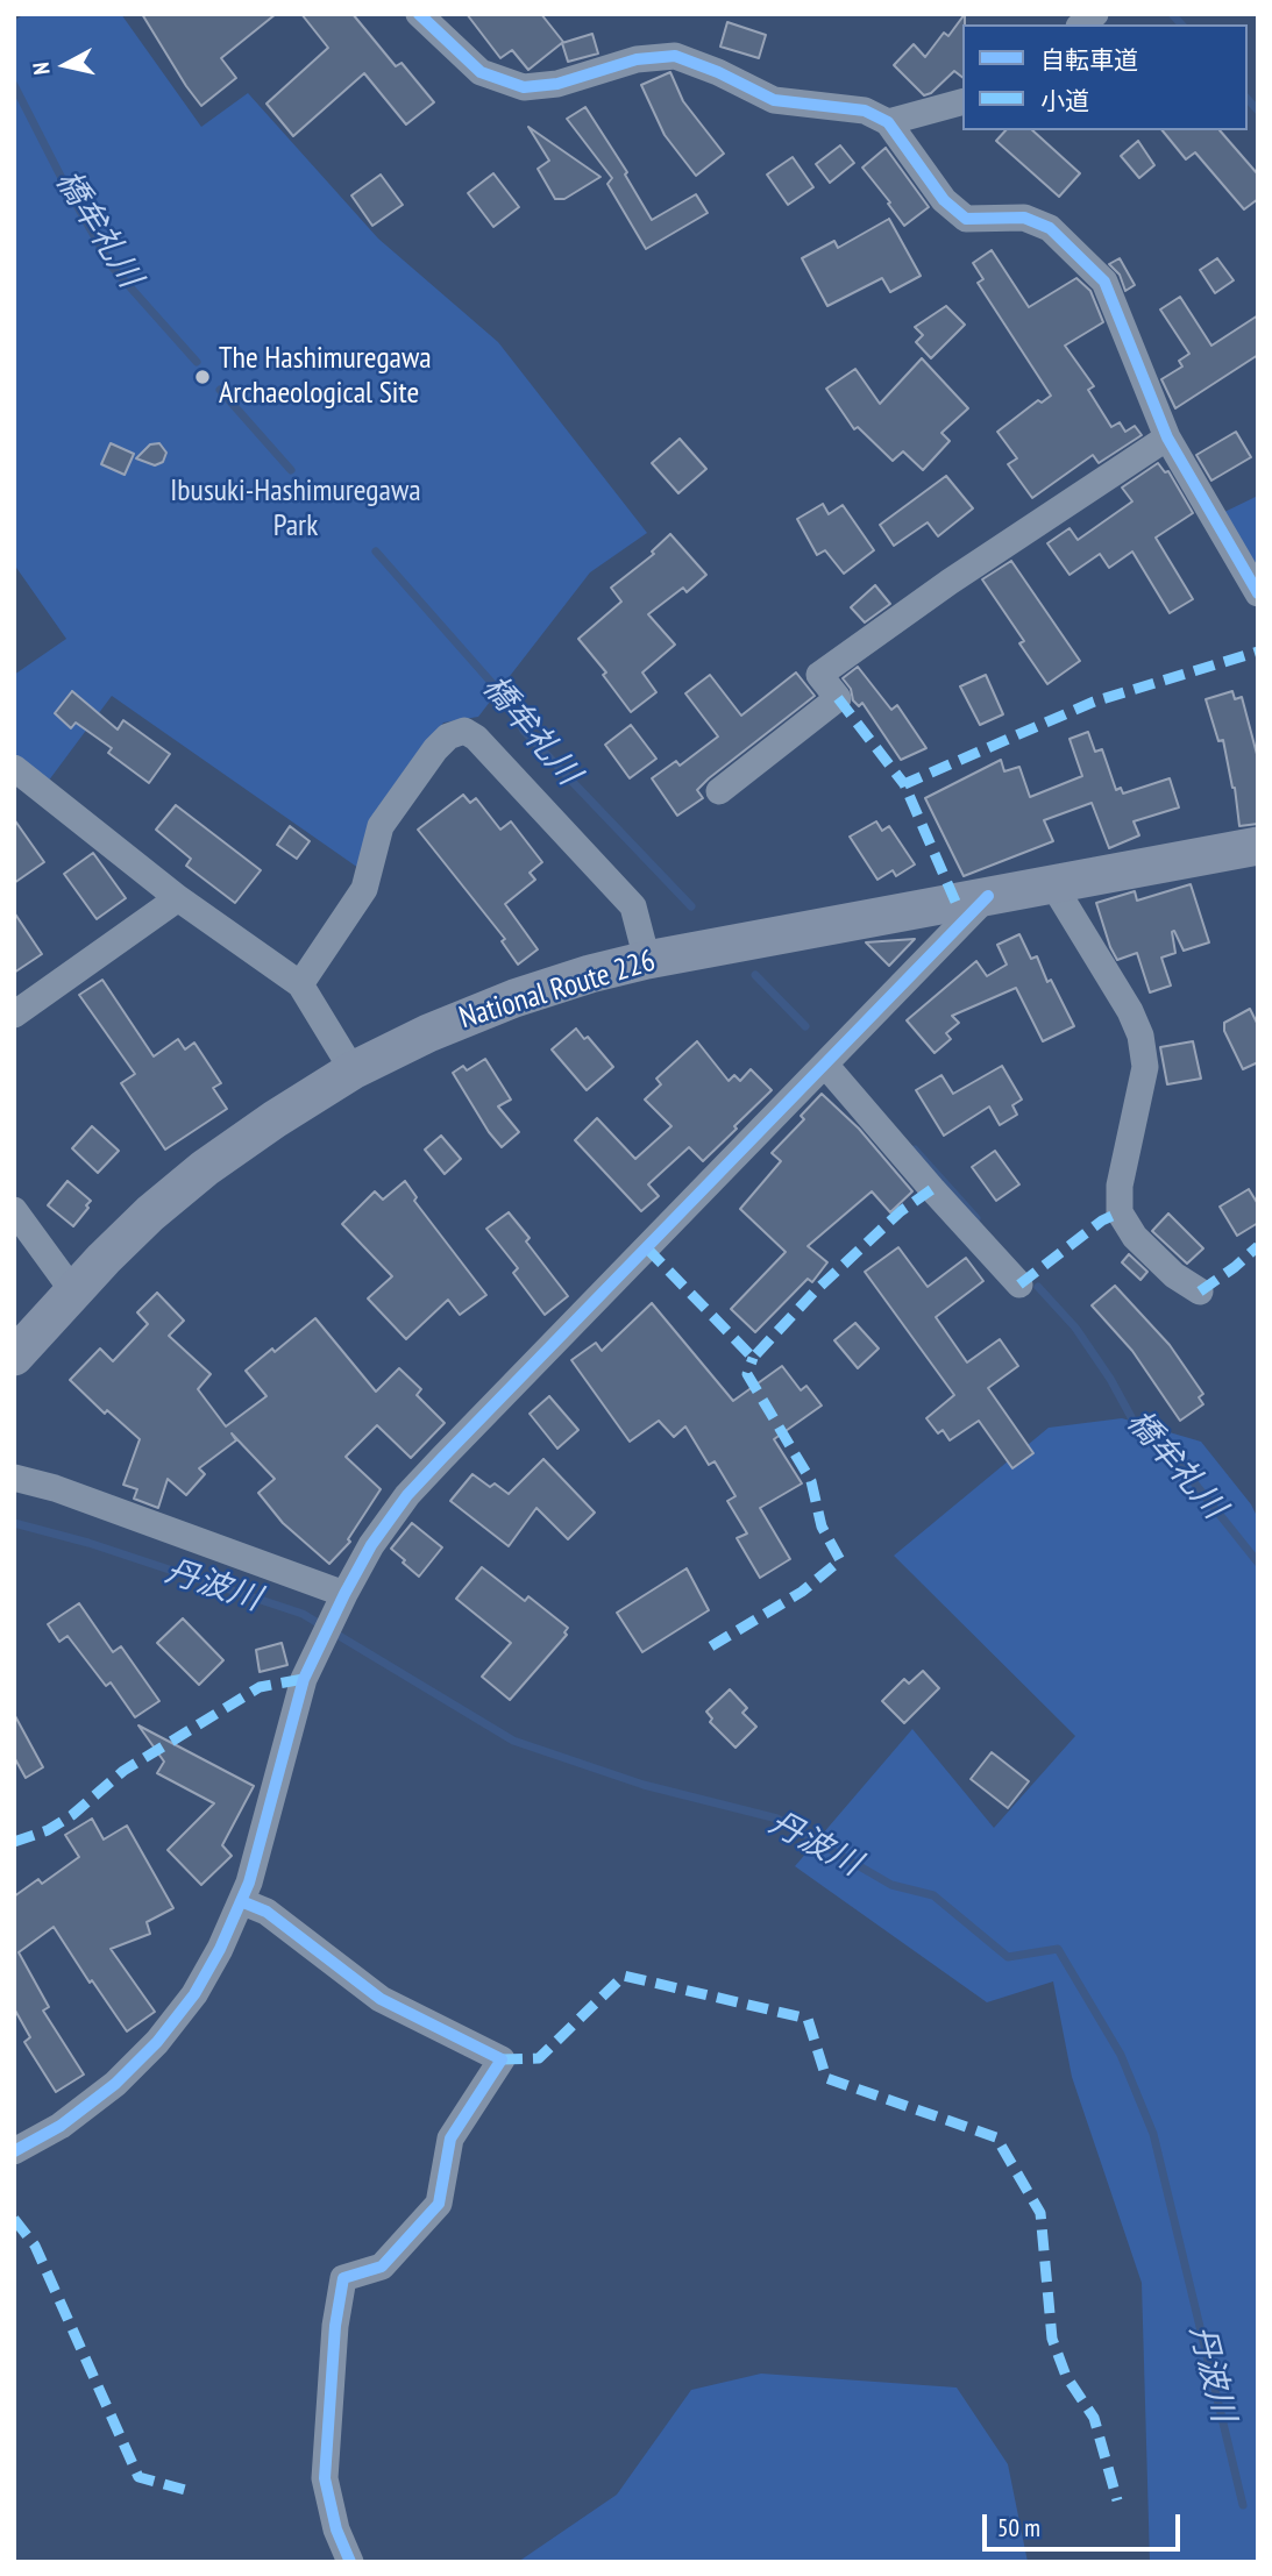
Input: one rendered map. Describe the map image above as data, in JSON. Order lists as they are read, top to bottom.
{
  "streets": {
    "highway": ["National Route 226"]
  },
  "water": ["橋牟礼川", "丹波川"],
  "parks": ["Ibusuki-Hashimuregawa Park"],
  "places": ["The Hashimuregawa Archaeological Site"],
  "legend": ["自転車道", "小道"],
  "scale_bar": "50 m",
  "north": "left"
}
